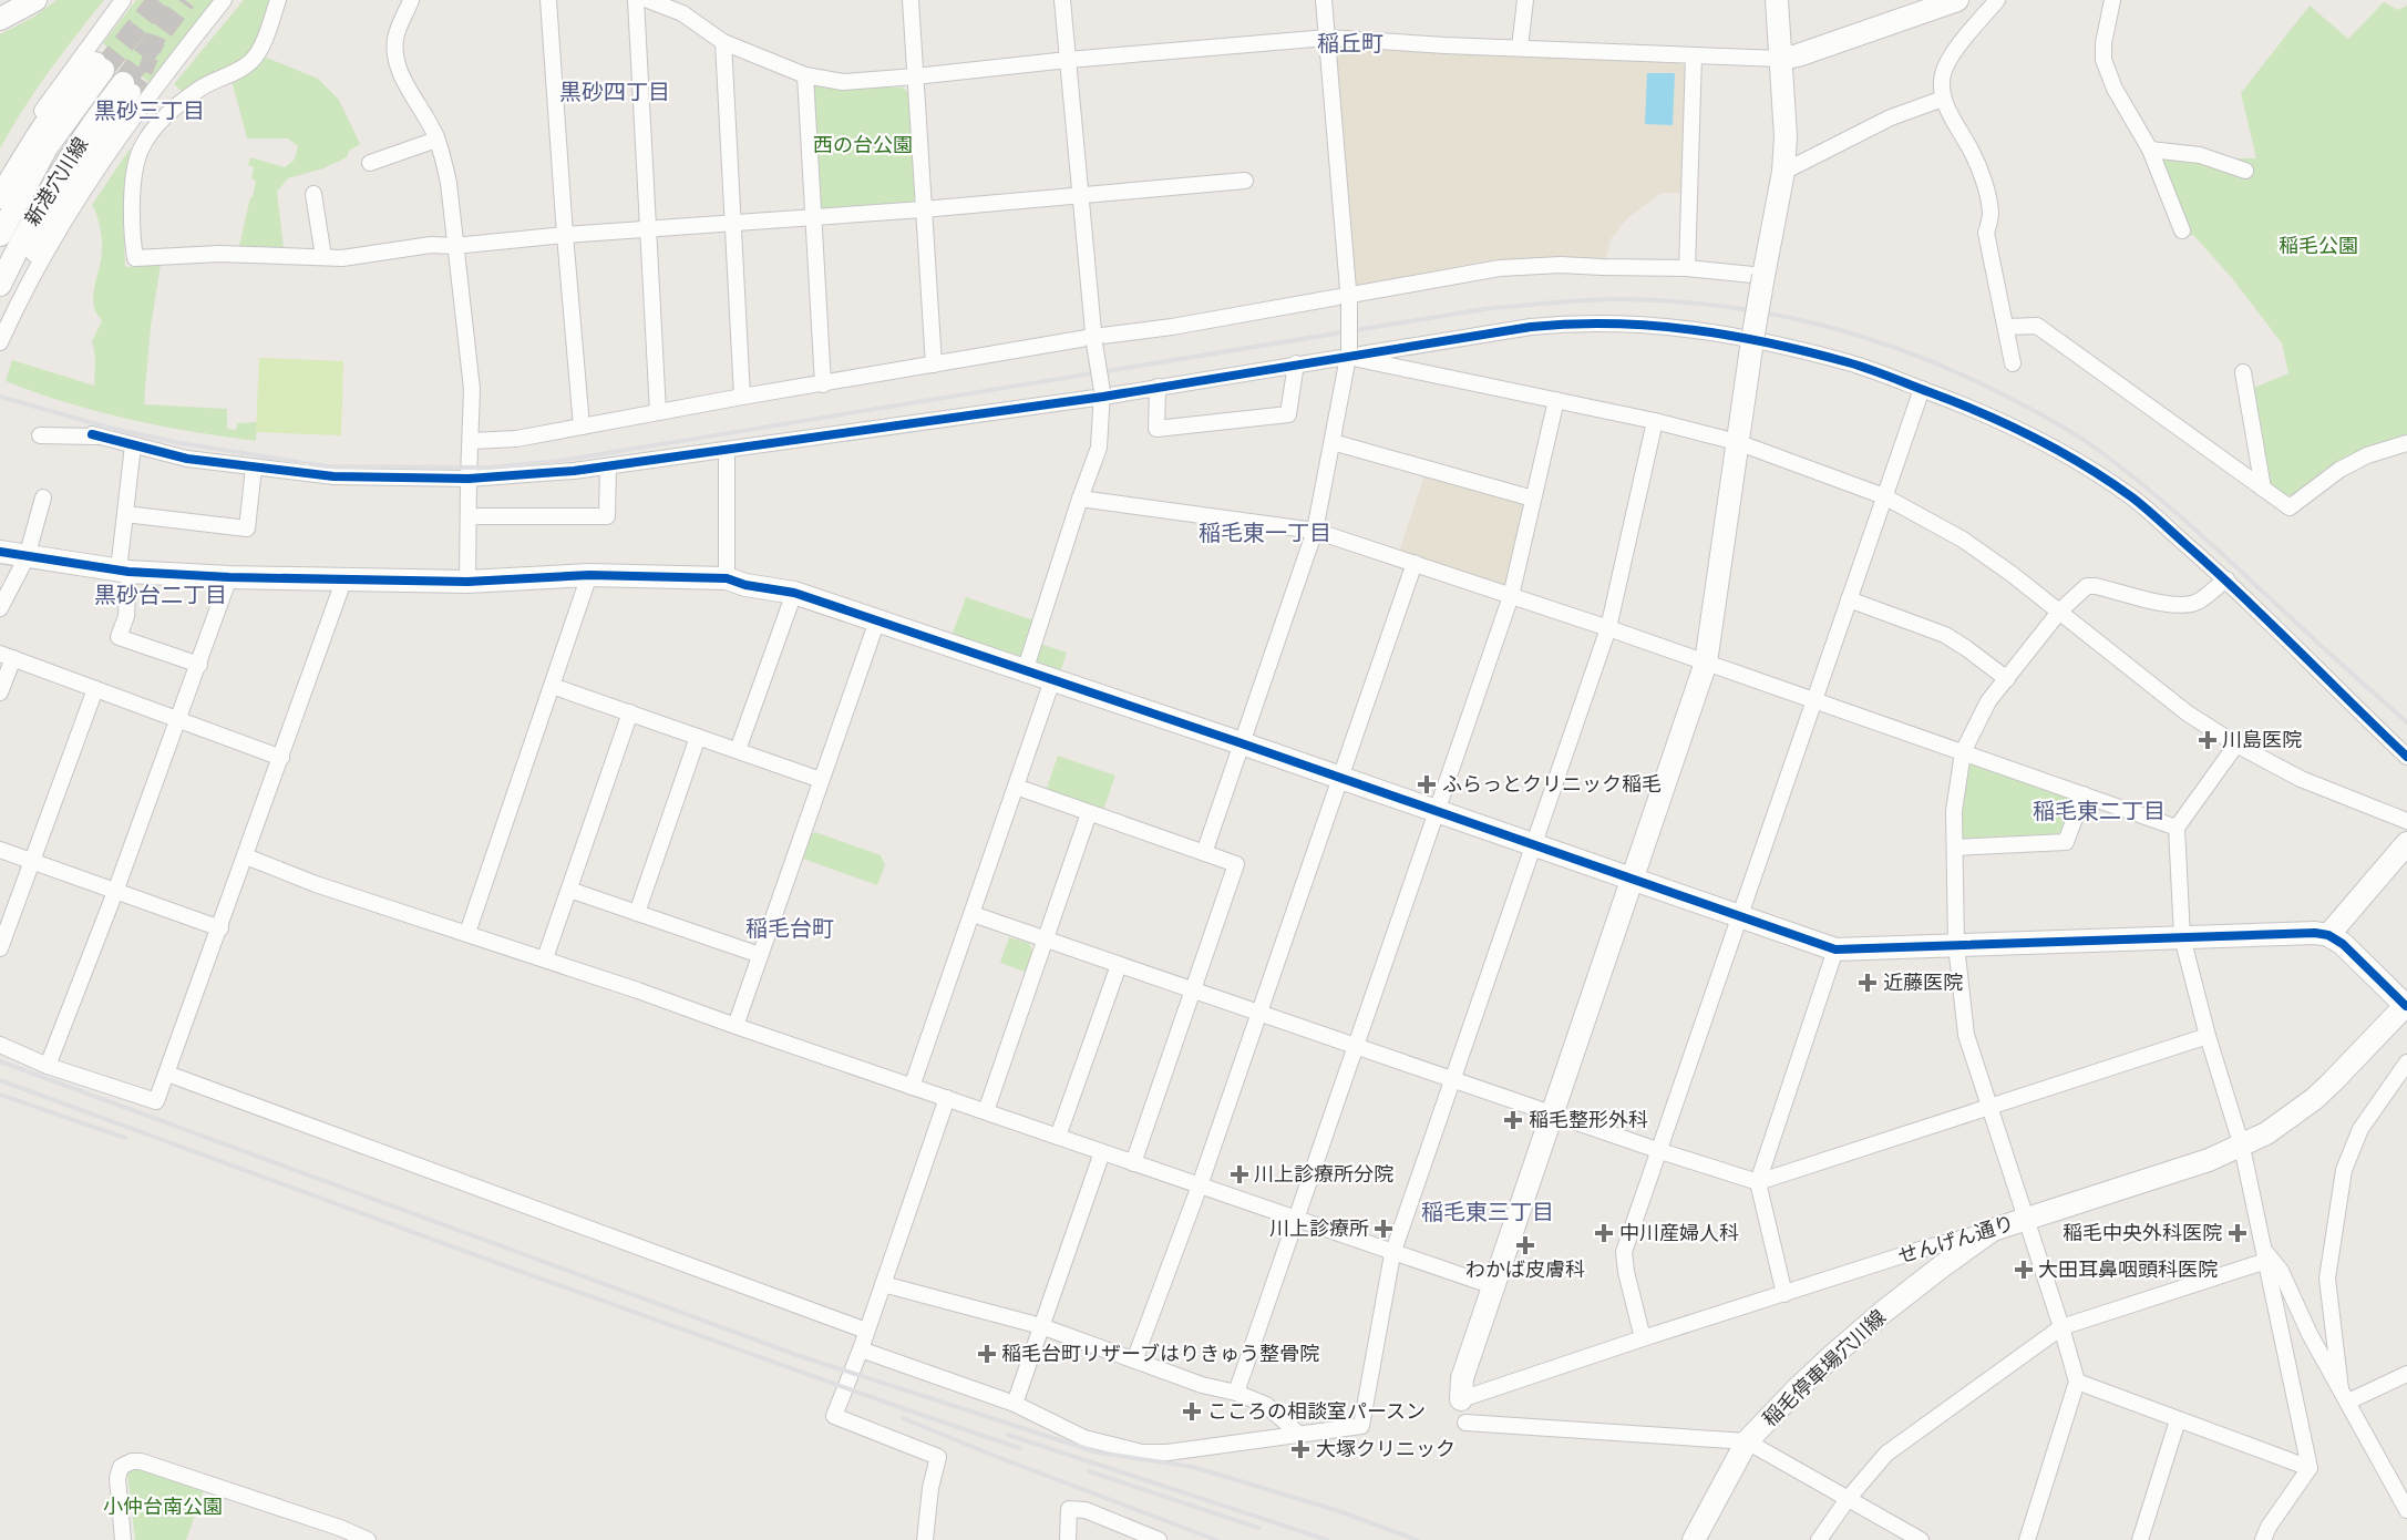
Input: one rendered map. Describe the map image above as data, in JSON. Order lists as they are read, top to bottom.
{
  "streets": {
    "street": ["新港穴川線", "せんげん通り", "稲毛停車場穴川線"]
  },
  "crossings": [
    ["せんげん通り", "稲毛停車場穴川線"]
  ],
  "districts": [
    "稲丘町",
    "黒砂四丁目",
    "黒砂三丁目",
    "稲毛東一丁目",
    "黒砂台二丁目",
    "稲毛東二丁目",
    "稲毛台町",
    "稲毛東三丁目"
  ],
  "parks": ["西の台公園", "稲毛公園", "小仲台南公園"],
  "places": {
    "health": [
      "川島医院",
      "ふらっとクリニック稲毛",
      "近藤医院",
      "稲毛整形外科",
      "川上診療所分院",
      "川上診療所",
      "中川産婦人科",
      "稲毛中央外科医院",
      "わかば皮膚科",
      "大田耳鼻咽頭科医院",
      "稲毛台町リザーブはりきゅう整骨院",
      "こころの相談室パースン",
      "大塚クリニック"
    ]
  }
}
